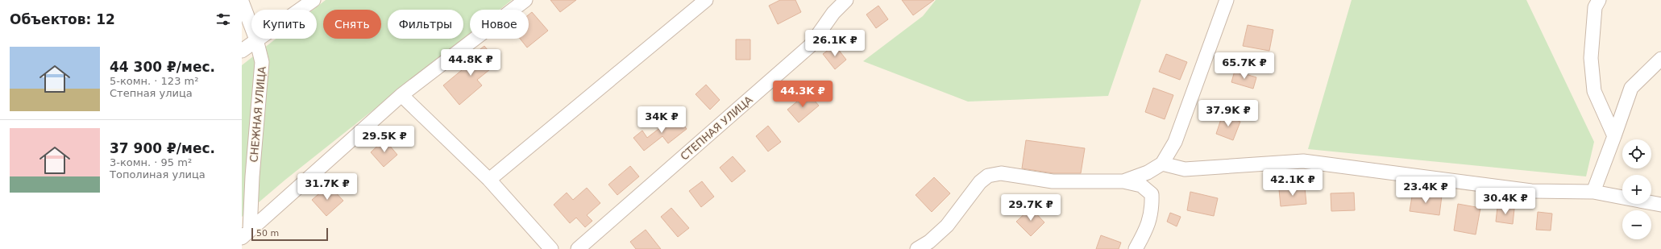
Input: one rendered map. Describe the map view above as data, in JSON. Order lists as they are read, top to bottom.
{
  "streets": {
    "street": ["СНЕЖНАЯ УЛИЦА", "СТЕПНАЯ УЛИЦА"]
  },
  "scale_bar": "50 m",
  "page": {
    "heading": "Объектов: 12",
    "chip": [
      "Купить",
      "Снять",
      "Фильтры",
      "Новое"
    ],
    "price": [
      "26.1K ₽",
      "44.8K ₽",
      "65.7K ₽",
      "44.3K ₽",
      "37.9K ₽",
      "34K ₽",
      "29.5K ₽",
      "42.1K ₽",
      "31.7K ₽",
      "23.4K ₽",
      "30.4K ₽",
      "29.7K ₽"
    ],
    "list": [
      {
        "name": "44 300 ₽/мес.",
        "note": "5-комн. · 123 m² · Степная улица"
      },
      {
        "name": "37 900 ₽/мес.",
        "note": "3-комн. · 95 m² · Тополиная улица"
      }
    ],
    "map_buttons": ["+", "−"],
    "scale": "50 m"
  }
}
